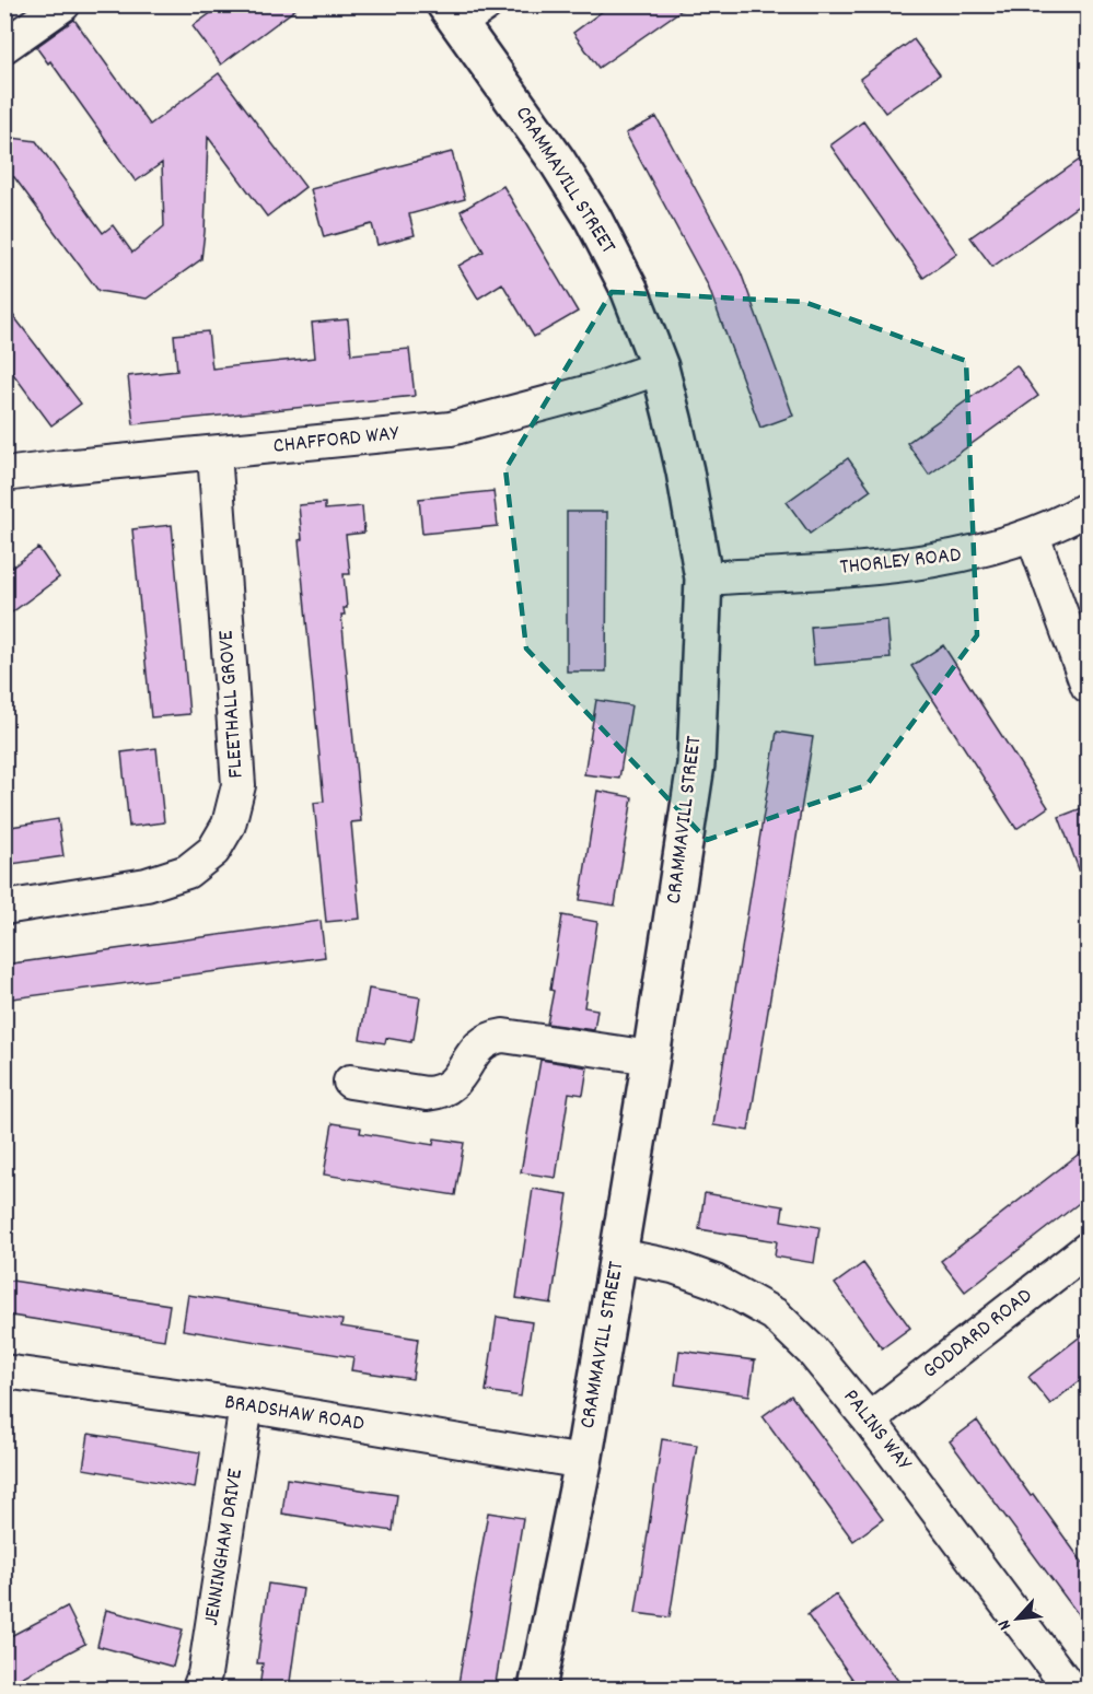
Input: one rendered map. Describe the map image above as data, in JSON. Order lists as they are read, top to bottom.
{
  "streets": {
    "street": [
      "CRAMMAVILL STREET",
      "CHAFFORD WAY",
      "THORLEY ROAD",
      "FLEETHALL GROVE",
      "GODDARD ROAD",
      "BRADSHAW ROAD",
      "PALINS WAY",
      "JENNINGHAM DRIVE"
    ]
  },
  "crossings": [
    ["CRAMMAVILL STREET", "CHAFFORD WAY"],
    ["CRAMMAVILL STREET", "THORLEY ROAD"],
    ["CRAMMAVILL STREET", "BRADSHAW ROAD"],
    ["CRAMMAVILL STREET", "PALINS WAY"],
    ["CHAFFORD WAY", "FLEETHALL GROVE"],
    ["GODDARD ROAD", "PALINS WAY"],
    ["BRADSHAW ROAD", "JENNINGHAM DRIVE"]
  ],
  "north": "bottom left"
}
